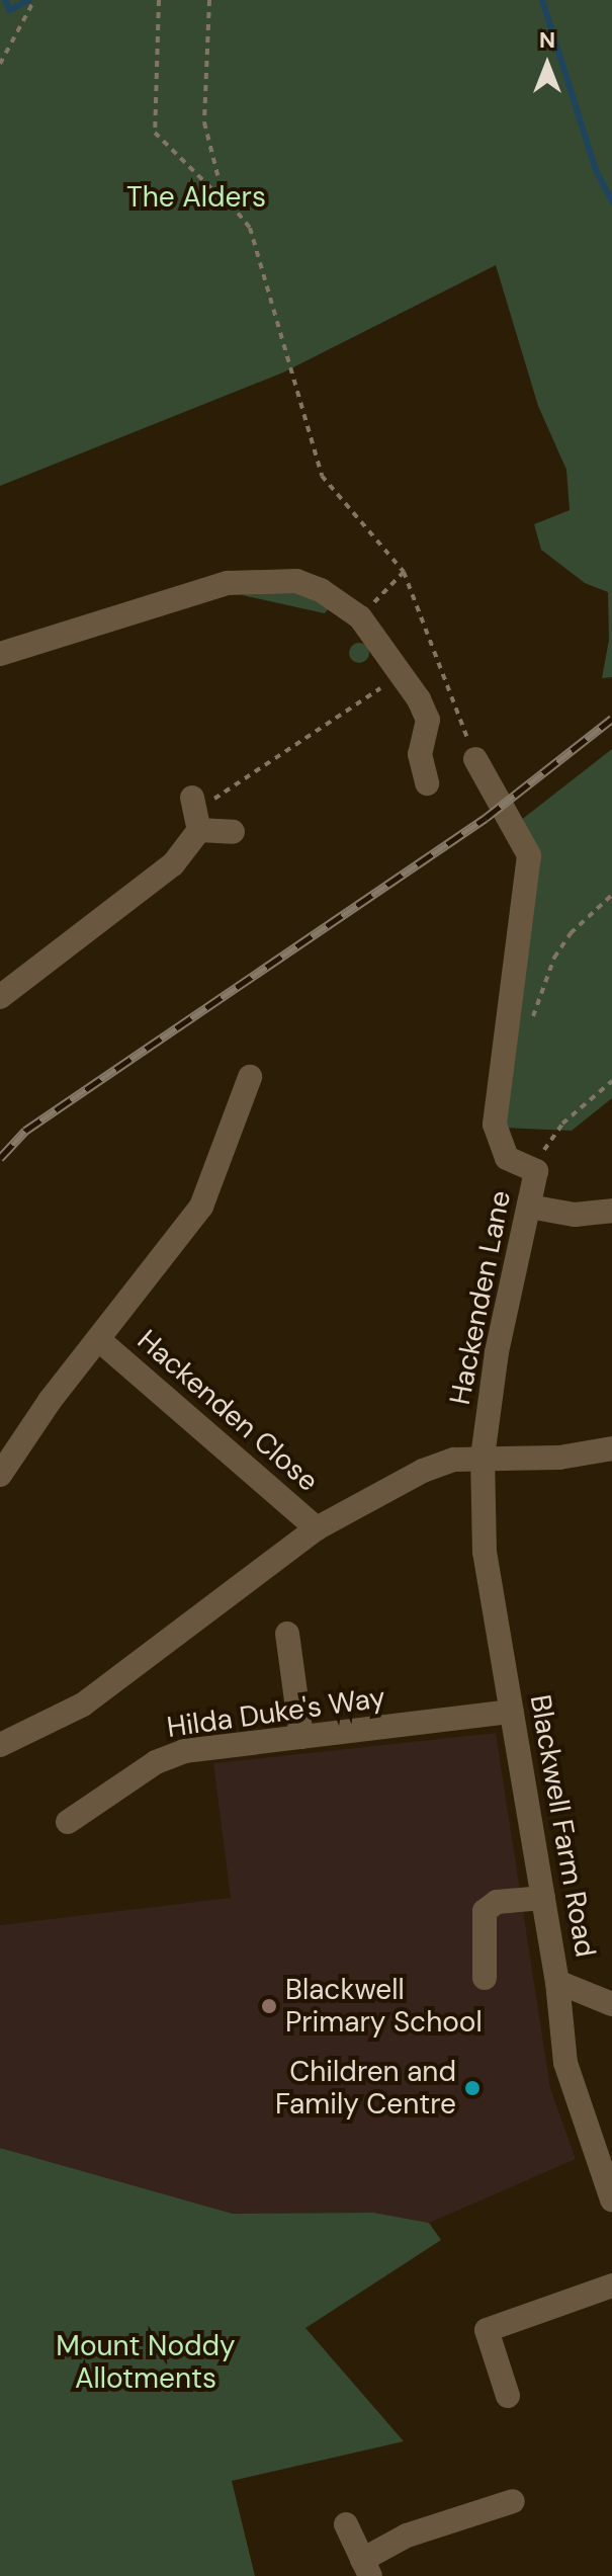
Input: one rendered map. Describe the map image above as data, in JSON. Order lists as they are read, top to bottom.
{
  "streets": {
    "street": [
      "Hackenden Lane",
      "Hackenden Close",
      "Hilda Duke's Way",
      "Blackwell Farm Road"
    ]
  },
  "crossings": [
    ["Hackenden Lane", "Blackwell Farm Road"],
    ["Hilda Duke's Way", "Blackwell Farm Road"]
  ],
  "parks": ["The Alders", "Mount Noddy Allotments"],
  "places": ["Blackwell Primary School", "Children and Family Centre"],
  "north": "top"
}
